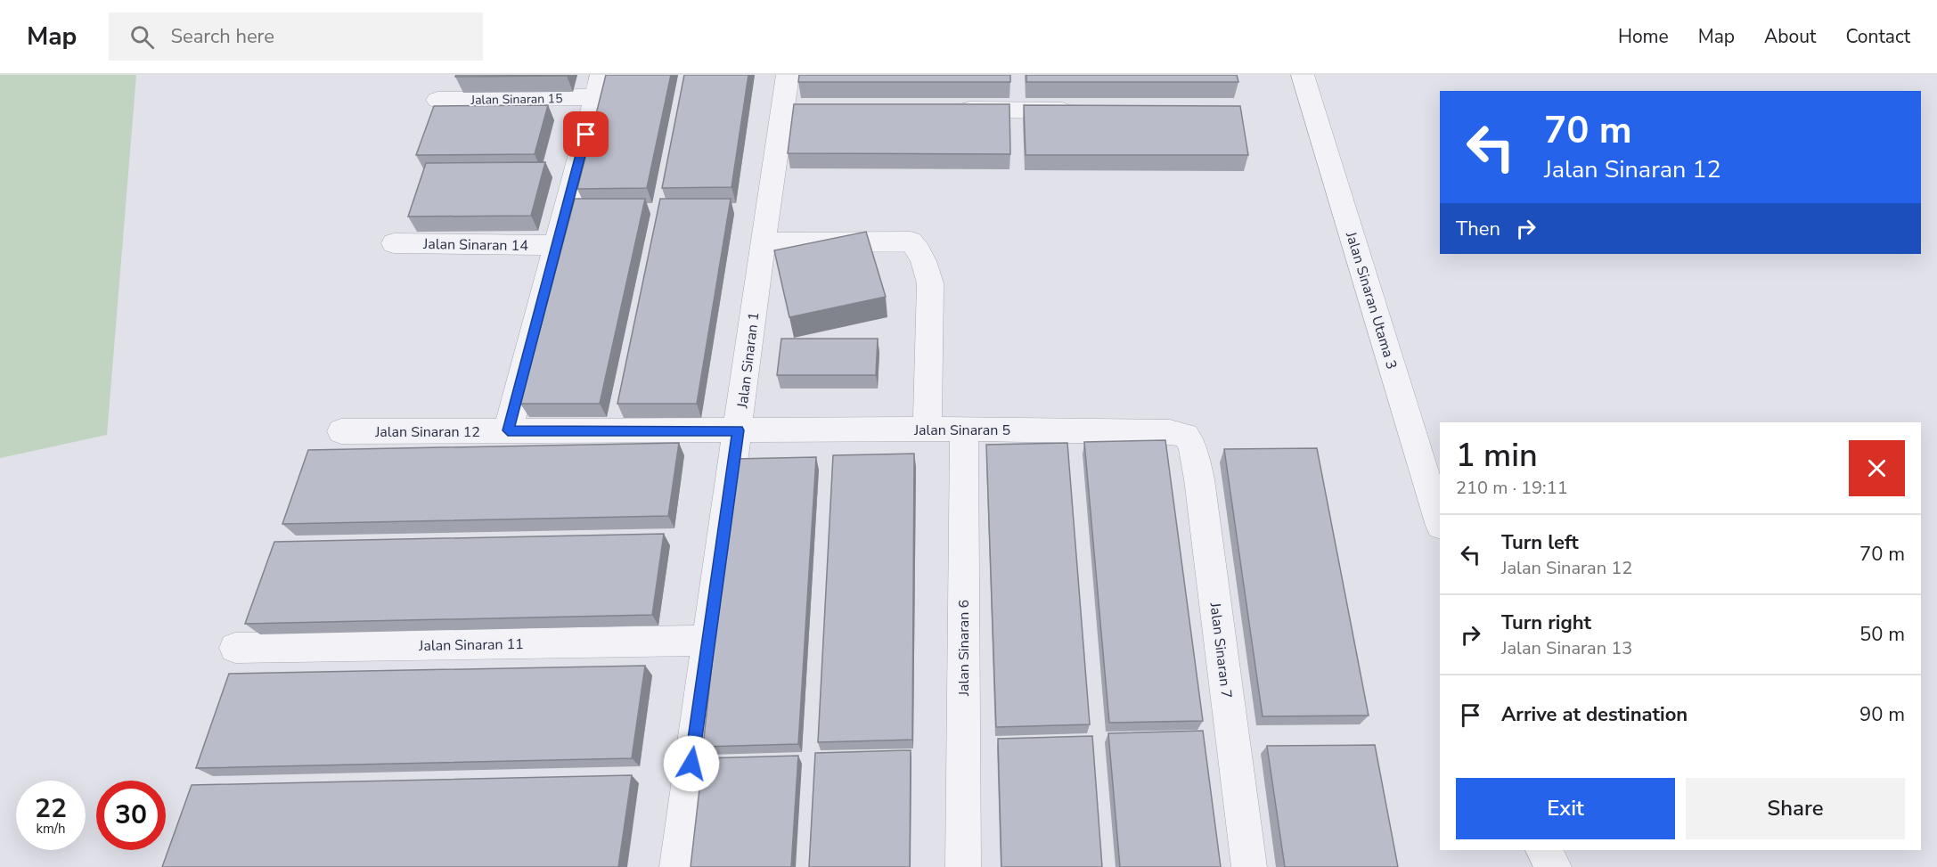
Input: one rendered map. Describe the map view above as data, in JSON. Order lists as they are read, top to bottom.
{
  "streets": {
    "street": [
      "Jalan Sinaran 15",
      "Jalan Sinaran 14",
      "Jalan Sinaran Utama 3",
      "Jalan Sinaran 1",
      "Jalan Sinaran 5",
      "Jalan Sinaran 12",
      "Jalan Sinaran 11",
      "Jalan Sinaran 6",
      "Jalan Sinaran 7"
    ]
  },
  "crossings": [
    ["Jalan Sinaran 1", "Jalan Sinaran 5"],
    ["Jalan Sinaran 1", "Jalan Sinaran 12"],
    ["Jalan Sinaran 1", "Jalan Sinaran 11"],
    ["Jalan Sinaran 5", "Jalan Sinaran 12"],
    ["Jalan Sinaran 5", "Jalan Sinaran 6"],
    ["Jalan Sinaran 5", "Jalan Sinaran 7"]
  ],
  "page": {
    "header": "Map",
    "search": "Search here",
    "nav": [
      "Home",
      "Map",
      "About",
      "Contact"
    ],
    "turn": ["70 m", "Jalan Sinaran 12"],
    "then": "Then",
    "heading": ["1 min", "210 m · 19:11"],
    "list": [
      {
        "name": "Turn left",
        "note": "Jalan Sinaran 12",
        "value": "70 m"
      },
      {
        "name": "Turn right",
        "note": "Jalan Sinaran 13",
        "value": "50 m"
      },
      {
        "name": "Arrive at destination",
        "value": "90 m"
      }
    ],
    "buttons": ["Exit", "Share"],
    "speed": "22 km/h",
    "limit": "30"
  }
}
